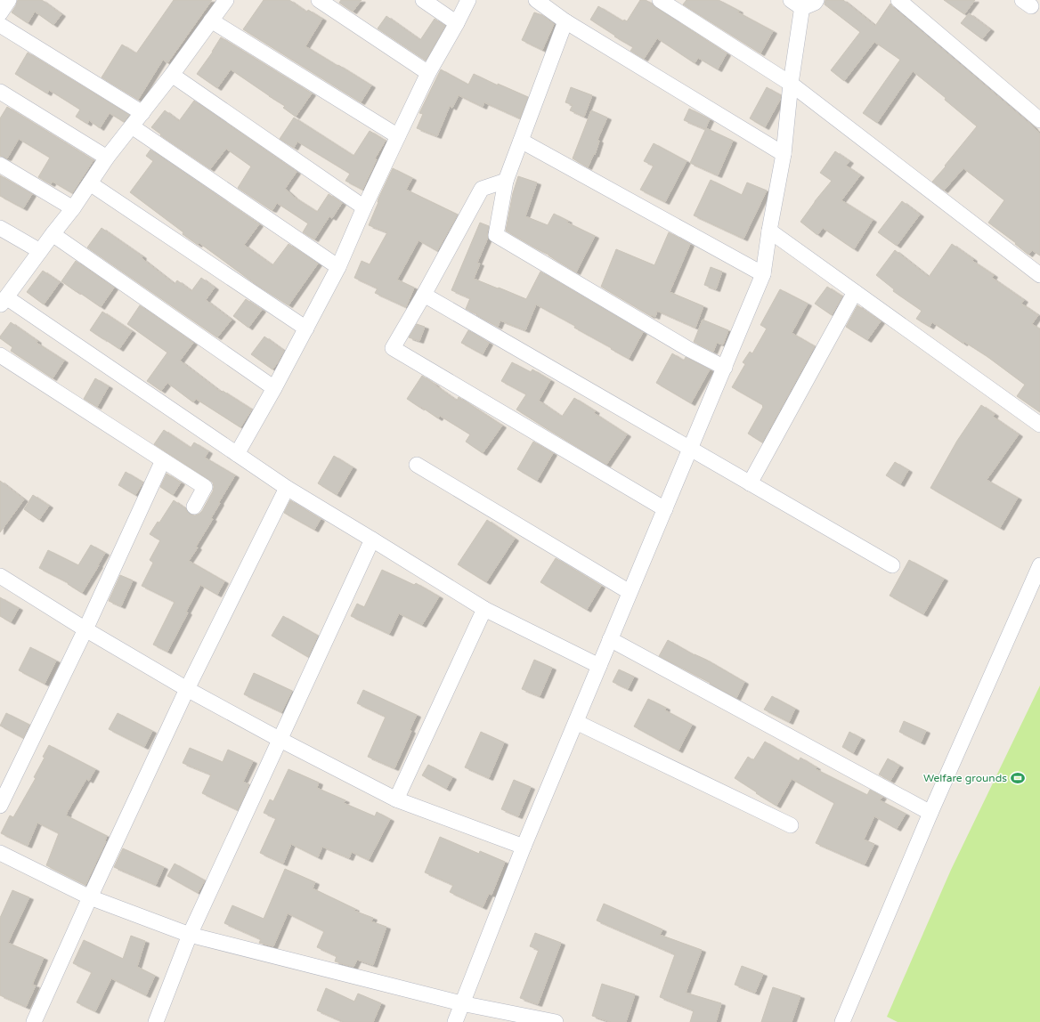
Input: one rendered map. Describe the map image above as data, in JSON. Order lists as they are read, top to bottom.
{
  "places": {
    "sports": ["Welfare grounds"]
  }
}
